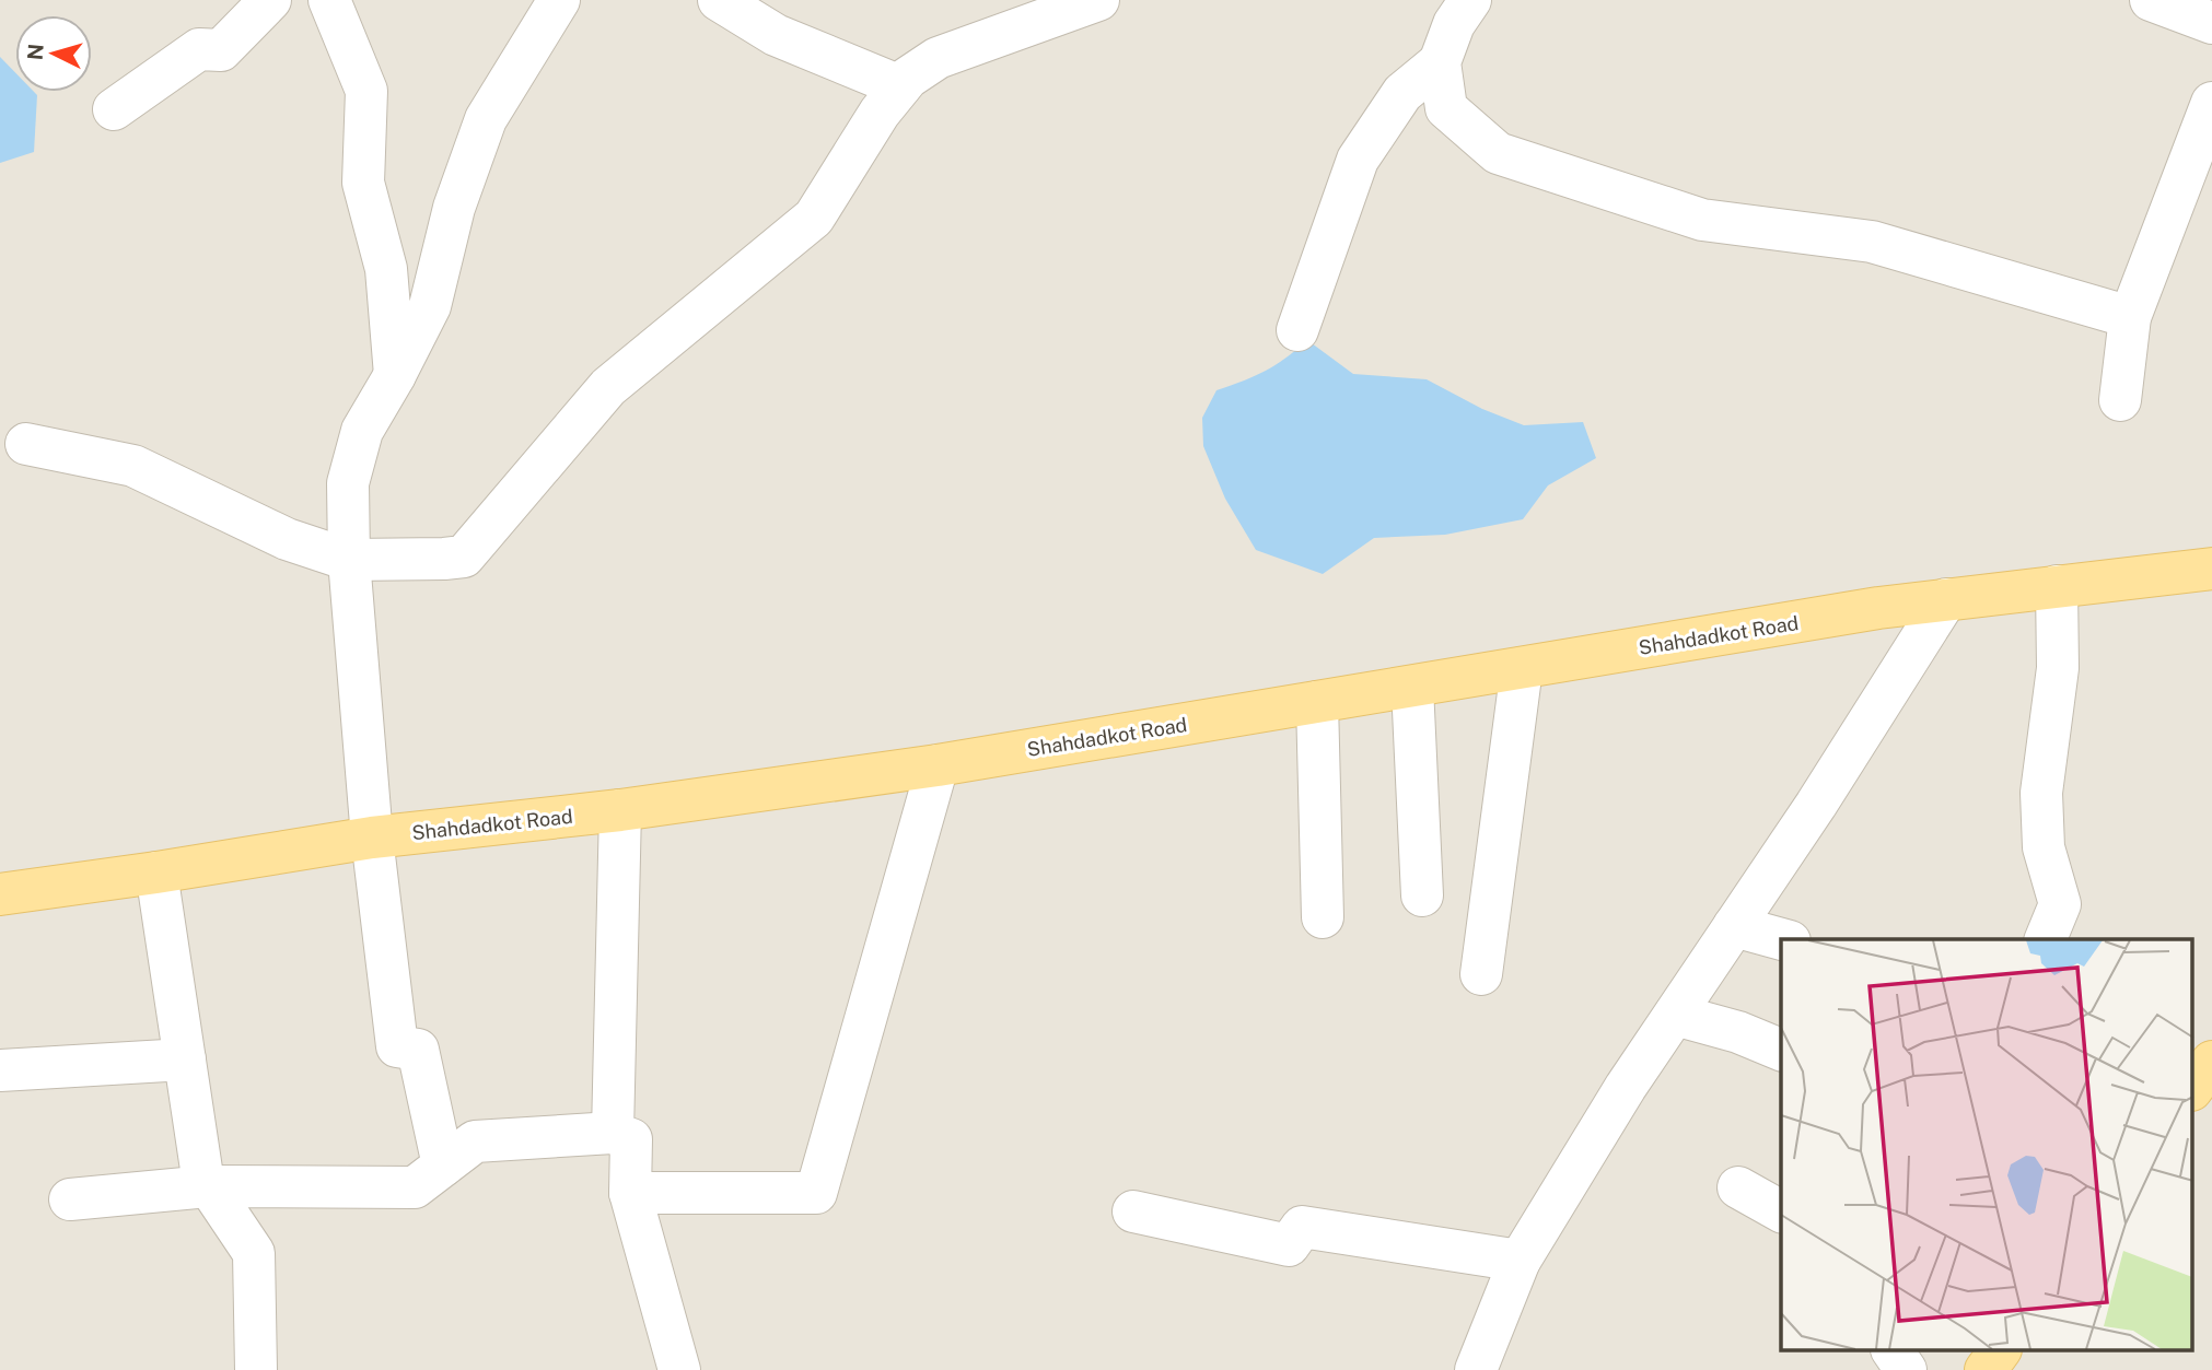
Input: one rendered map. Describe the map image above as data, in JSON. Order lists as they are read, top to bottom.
{
  "streets": {
    "main road": ["Shahdadkot Road"]
  },
  "north": "left"
}
